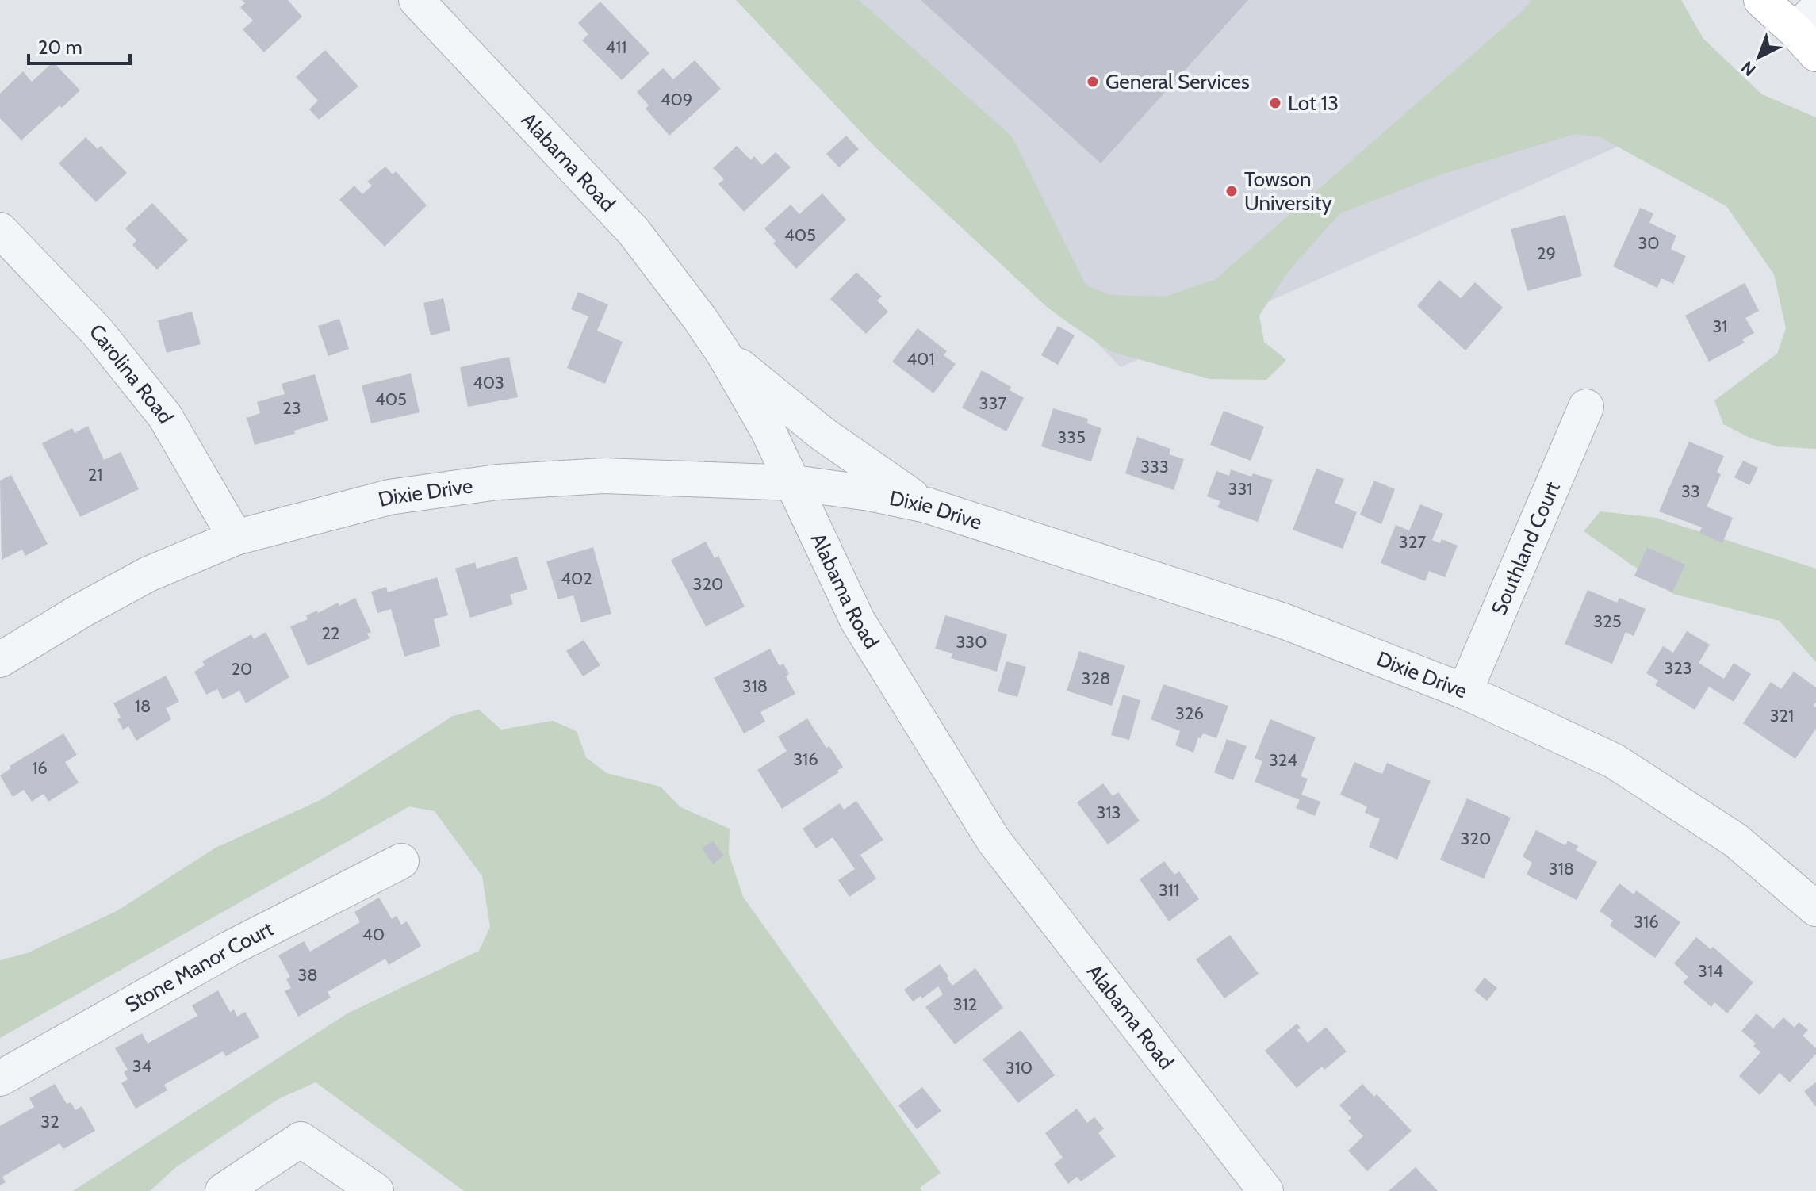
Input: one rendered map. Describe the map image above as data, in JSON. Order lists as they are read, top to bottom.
{
  "streets": {
    "street": [
      "Alabama Road",
      "Carolina Road",
      "Dixie Drive",
      "Southland Court",
      "Stone Manor Court"
    ]
  },
  "crossings": [
    ["Alabama Road", "Dixie Drive"],
    ["Carolina Road", "Dixie Drive"],
    ["Dixie Drive", "Southland Court"]
  ],
  "places": ["General Services", "Lot 13", "Towson University"],
  "house_numbers": [
    "411",
    "409",
    "405",
    "30",
    "29",
    "31",
    "401",
    "403",
    "405",
    "337",
    "23",
    "335",
    "333",
    "21",
    "331",
    "33",
    "327",
    "402",
    "320",
    "325",
    "22",
    "330",
    "323",
    "20",
    "328",
    "318",
    "18",
    "326",
    "321",
    "316",
    "324",
    "16",
    "313",
    "320",
    "318",
    "311",
    "316",
    "40",
    "314",
    "38",
    "312",
    "34",
    "310",
    "32"
  ],
  "scale_bar": "20 m",
  "north": "bottom left"
}
